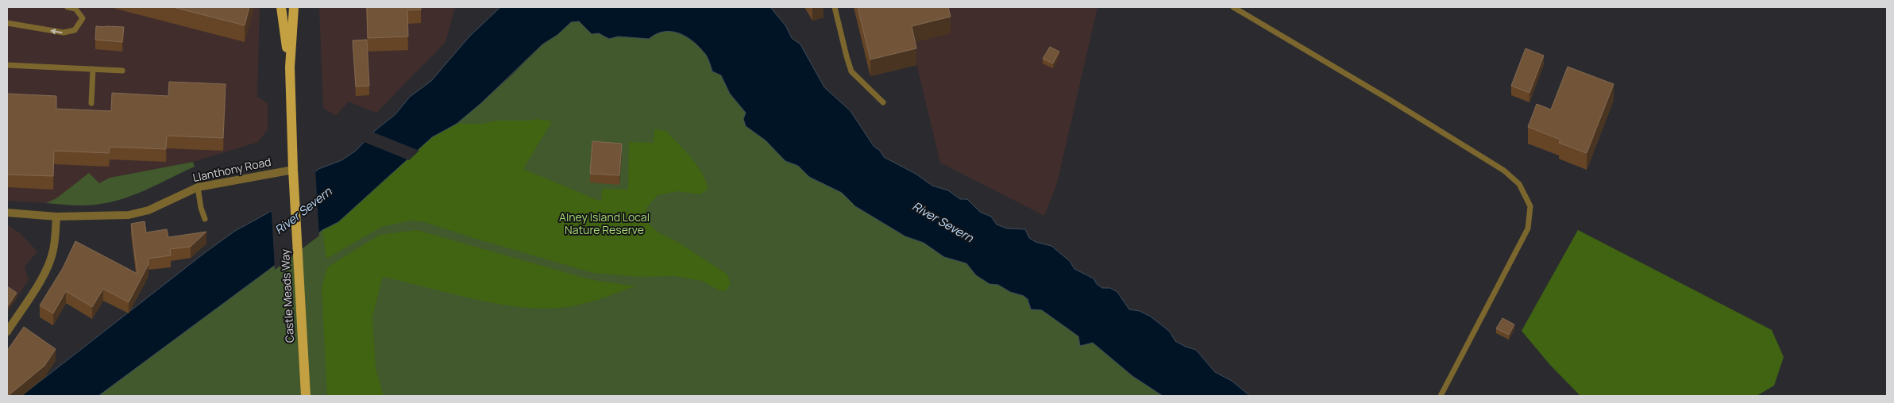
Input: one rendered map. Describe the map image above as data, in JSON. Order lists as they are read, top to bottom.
{
  "streets": {
    "main road": ["Castle Meads Way"],
    "street": ["Llanthony Road"]
  },
  "crossings": [
    ["Llanthony Road", "Castle Meads Way"]
  ],
  "water": ["River Severn"],
  "parks": ["Alney Island Local Nature Reserve"]
}
